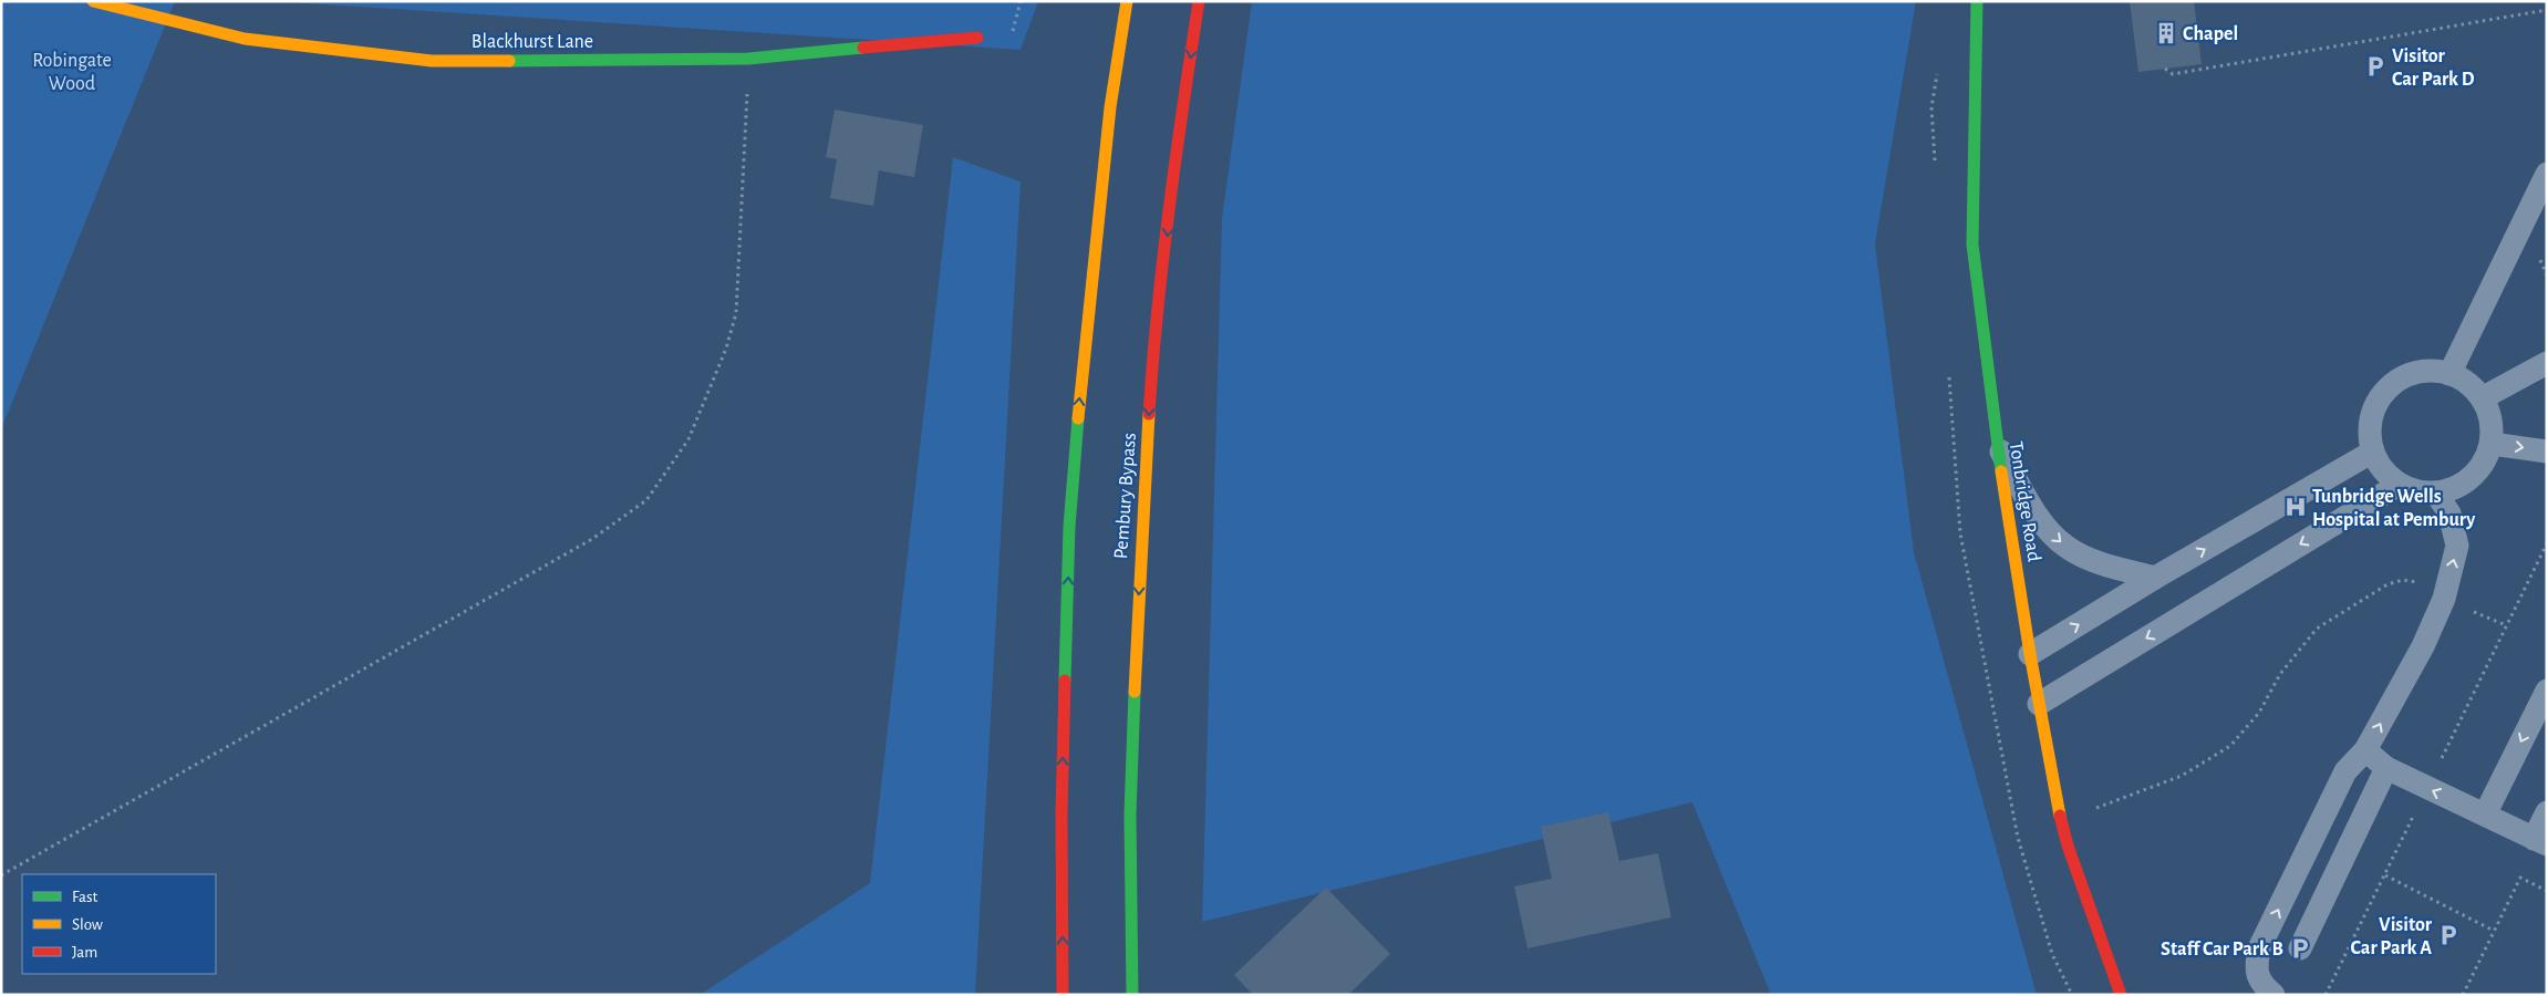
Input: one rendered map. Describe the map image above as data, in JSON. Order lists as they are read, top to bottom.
{
  "streets": {
    "main road": ["Blackhurst Lane", "Pembury Bypass", "Tonbridge Road"]
  },
  "parks": ["Robingate Wood"],
  "places": {
    "building": ["Chapel"],
    "parking": ["Visitor Car Park D", "Visitor Car Park A", "Staff Car Park B"],
    "hospital": ["Tunbridge Wells Hospital at Pembury"]
  },
  "legend": ["Fast", "Slow", "Jam"]
}
